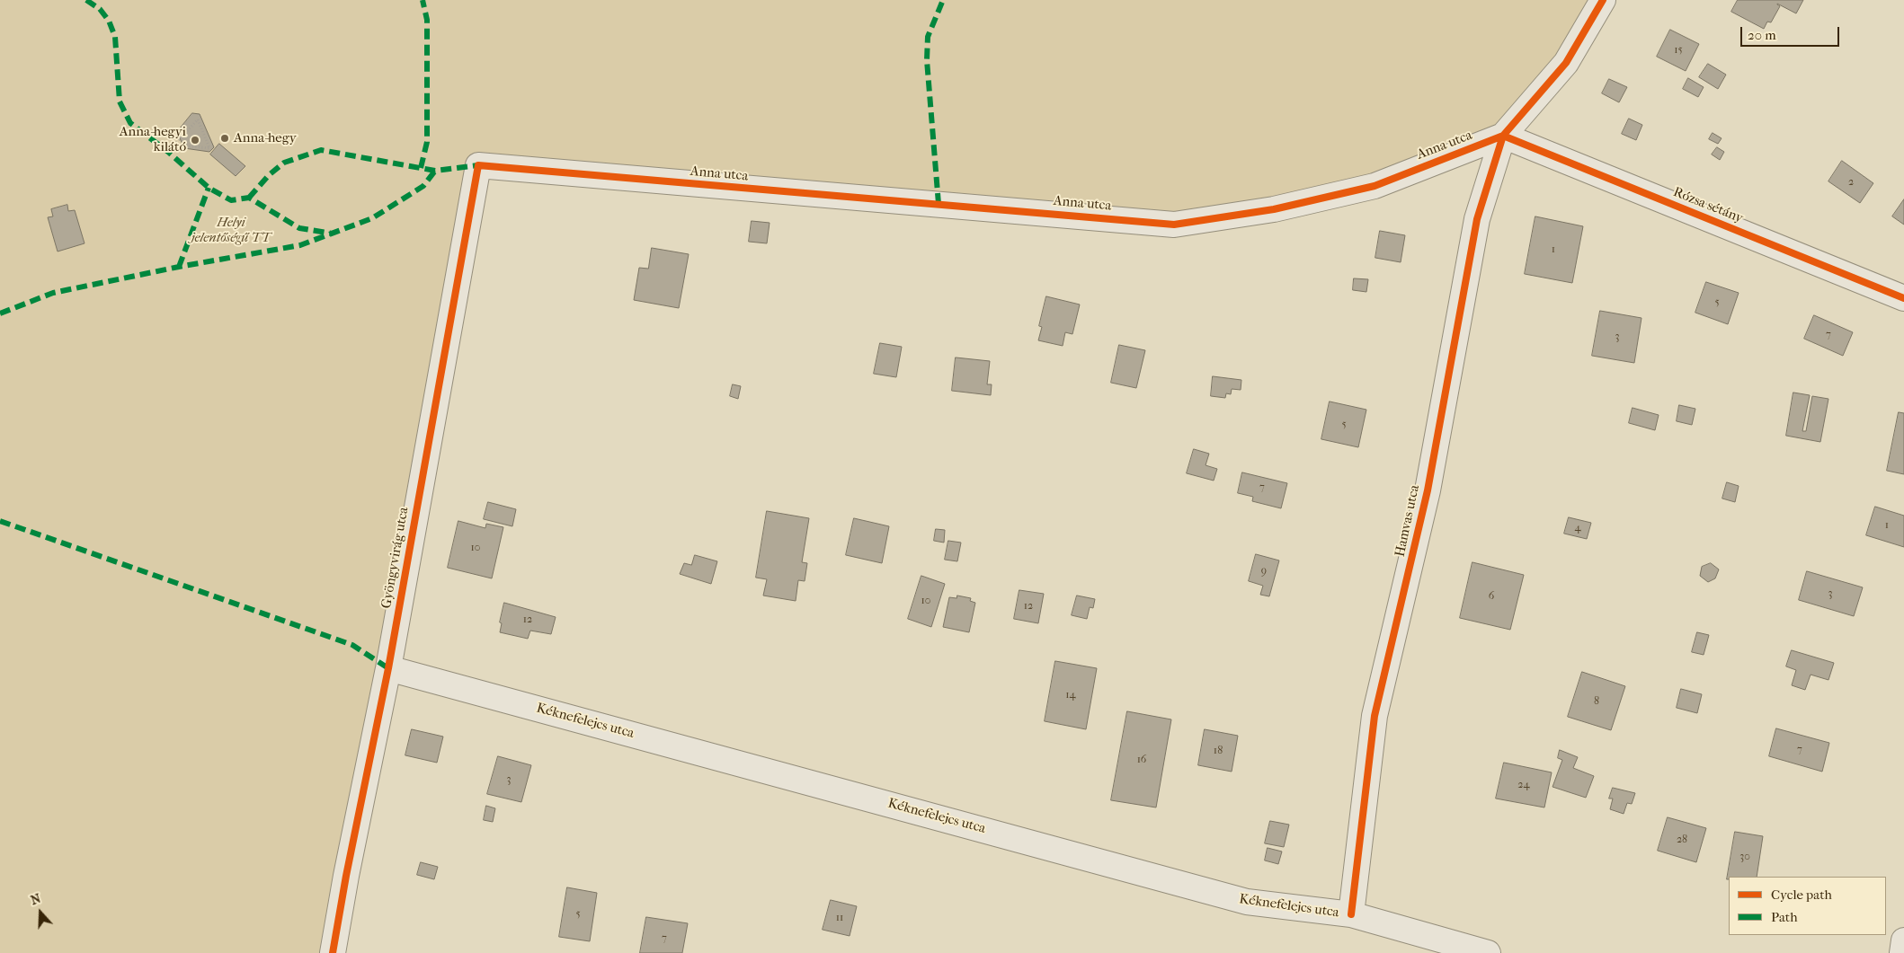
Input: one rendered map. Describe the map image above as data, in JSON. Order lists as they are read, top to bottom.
{
  "streets": {
    "street": [
      "Anna utca",
      "Rózsa sétány",
      "Hamvas utca",
      "Gyöngyvirág utca",
      "Kéknefelejcs utca"
    ]
  },
  "crossings": [
    ["Anna utca", "Rózsa sétány"],
    ["Anna utca", "Hamvas utca"],
    ["Anna utca", "Gyöngyvirág utca"],
    ["Rózsa sétány", "Hamvas utca"],
    ["Hamvas utca", "Kéknefelejcs utca"],
    ["Gyöngyvirág utca", "Kéknefelejcs utca"]
  ],
  "parks": ["Helyi jelentőségű TT"],
  "places": ["Anna-hegy", "Anna-hegyi kilátó"],
  "house_numbers": [
    "15",
    "2",
    "1",
    "5",
    "7",
    "3",
    "5",
    "7",
    "1",
    "4",
    "10",
    "9",
    "3",
    "6",
    "10",
    "12",
    "12",
    "14",
    "8",
    "7",
    "18",
    "16",
    "3",
    "24",
    "28",
    "30",
    "5",
    "11",
    "7"
  ],
  "legend": ["Cycle path", "Path"],
  "scale_bar": "20 m",
  "north": "top"
}
